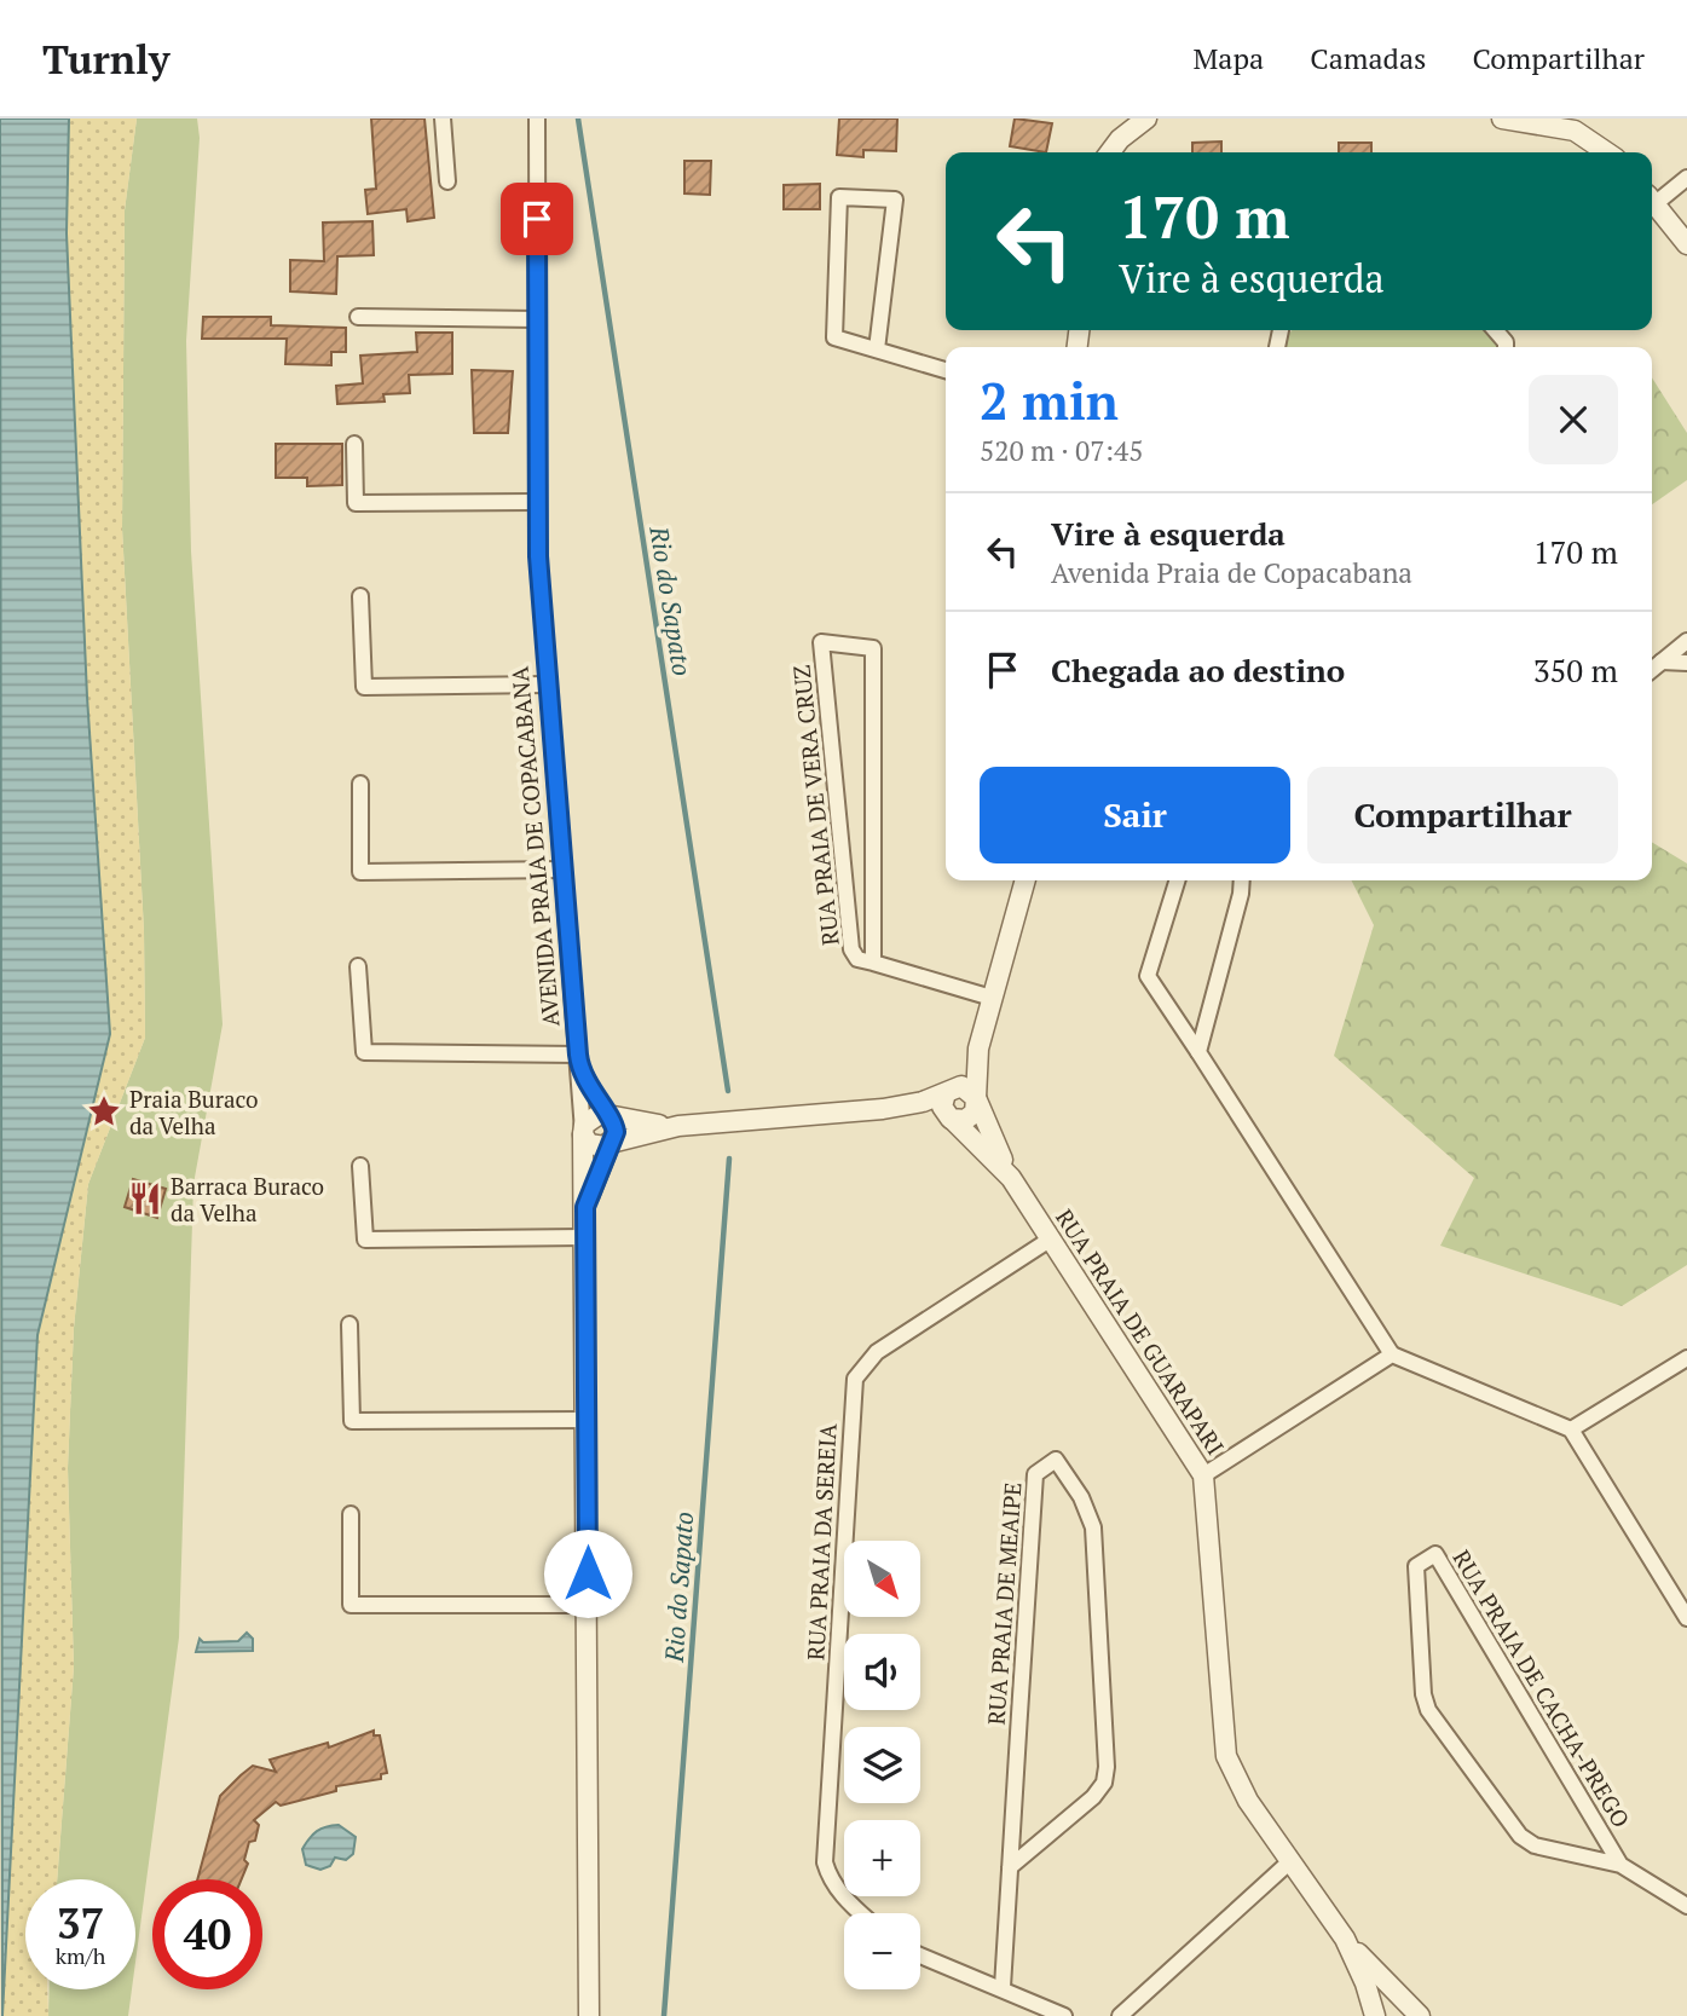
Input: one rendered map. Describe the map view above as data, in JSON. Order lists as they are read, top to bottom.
{
  "streets": {
    "street": [
      "RUA PRAIA DE VERA CRUZ",
      "AVENIDA PRAIA DE COPACABANA",
      "RUA PRAIA DE GUARAPARI",
      "RUA PRAIA DA SEREIA",
      "RUA PRAIA DE MEAIPE",
      "RUA PRAIA DE CACHA-PREGO"
    ]
  },
  "crossings": [
    ["RUA PRAIA DE GUARAPARI", "RUA PRAIA DA SEREIA"]
  ],
  "water": ["Rio do Sapato"],
  "places": {
    "place": ["Praia Buraco da Velha"],
    "restaurant": ["Barraca Buraco da Velha"]
  },
  "north": "bottom right",
  "page": {
    "header": "Turnly",
    "nav": ["Mapa", "Camadas", "Compartilhar"],
    "turn": ["170 m", "Vire à esquerda"],
    "heading": ["2 min", "520 m · 07:45"],
    "list": [
      {
        "name": "Vire à esquerda",
        "note": "Avenida Praia de Copacabana",
        "value": "170 m"
      },
      {
        "name": "Chegada ao destino",
        "value": "350 m"
      }
    ],
    "buttons": ["Sair", "Compartilhar"],
    "map_buttons": ["+", "−"],
    "speed": "37 km/h",
    "limit": "40"
  }
}
